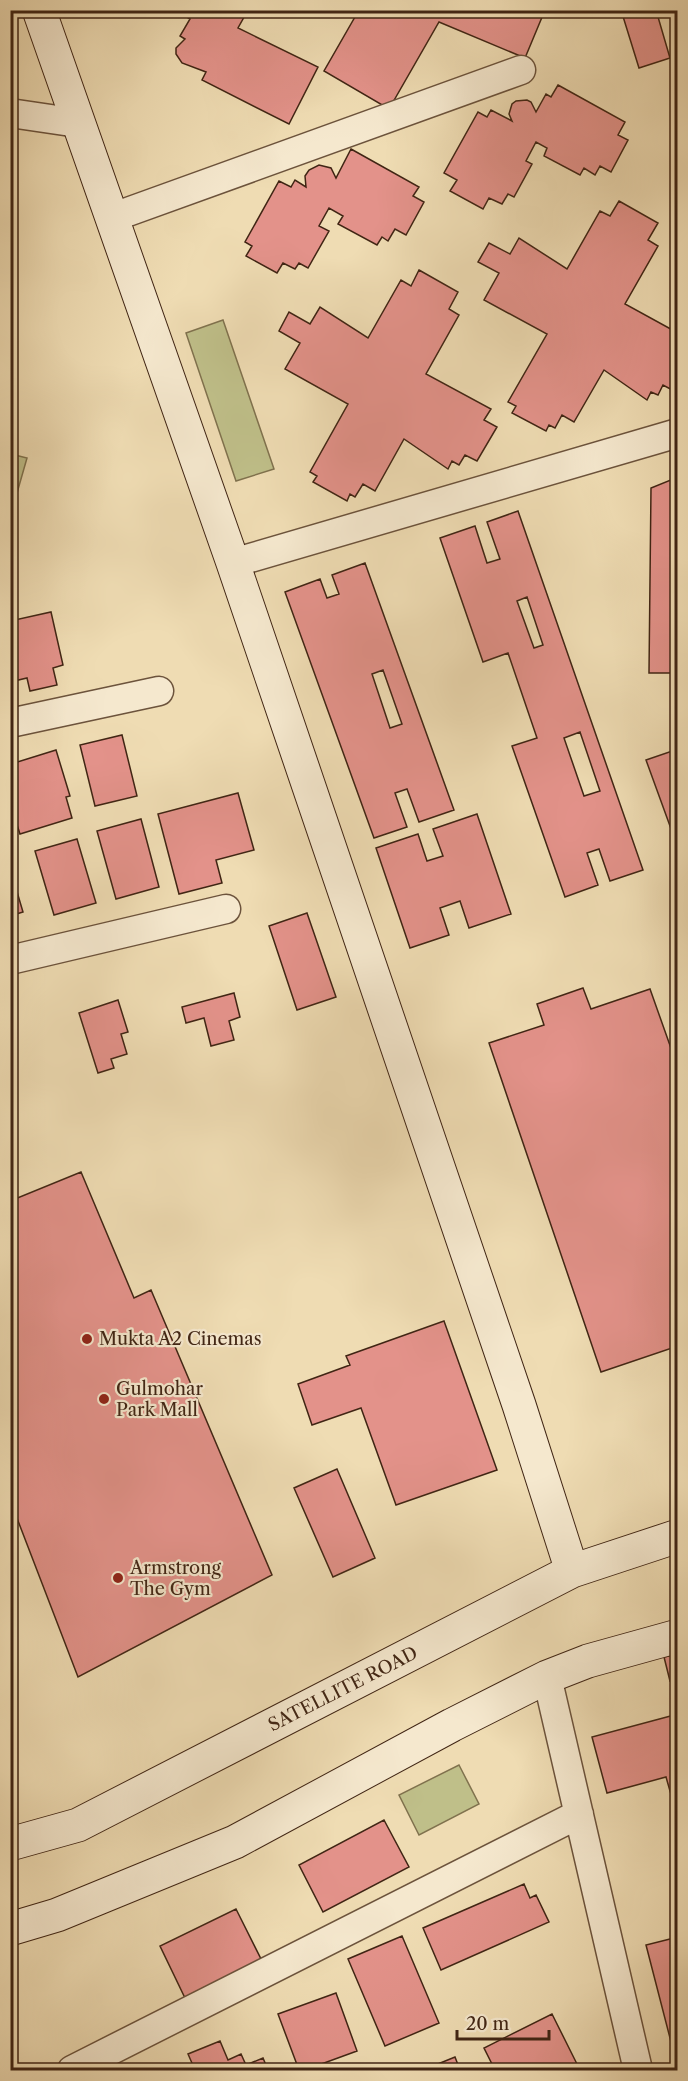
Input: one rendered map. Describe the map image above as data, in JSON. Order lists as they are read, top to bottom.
{
  "streets": {
    "street": ["SATELLITE ROAD"]
  },
  "places": ["Mukta A2 Cinemas", "Gulmohar Park Mall", "Armstrong The Gym"],
  "scale_bar": "20 m"
}
